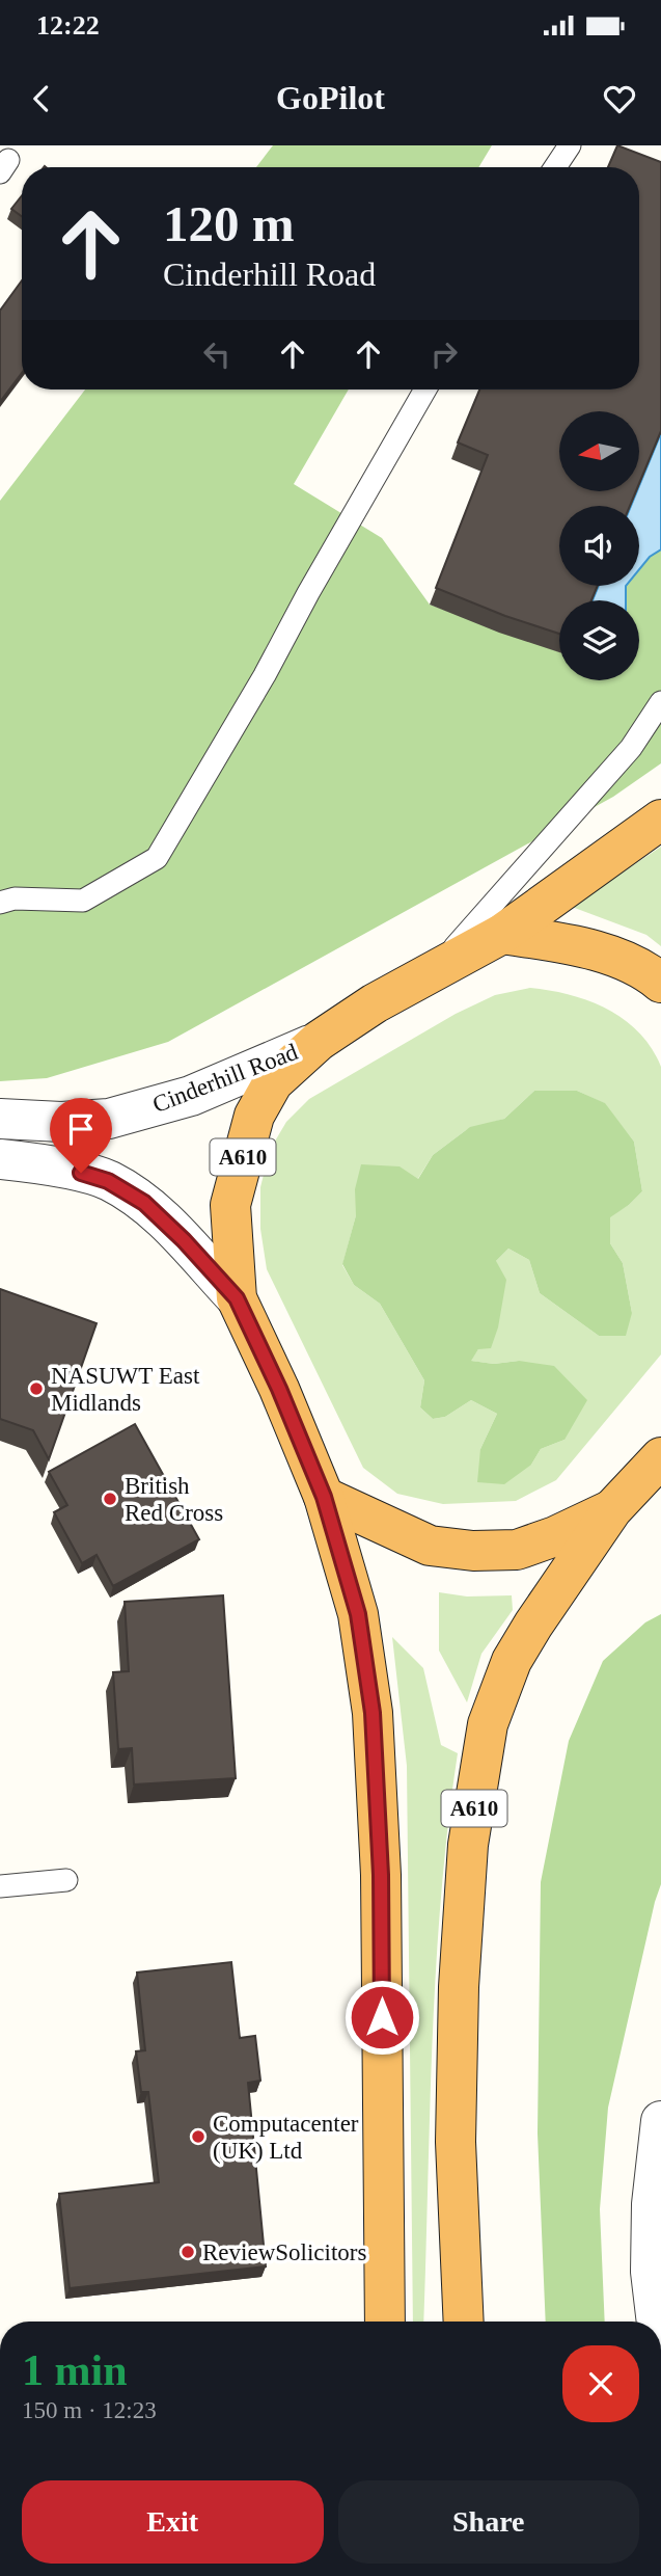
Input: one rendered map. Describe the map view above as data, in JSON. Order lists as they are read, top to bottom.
{
  "streets": {
    "highway": ["A610"],
    "street": ["Cinderhill Road"]
  },
  "crossings": [
    ["Cinderhill Road", "A610"]
  ],
  "places": [
    "NASUWT East Midlands",
    "British Red Cross",
    "Computacenter (UK) Ltd",
    "ReviewSolicitors"
  ],
  "north": "left",
  "page": {
    "status": "12:22",
    "header": "GoPilot",
    "turn": ["120 m", "Cinderhill Road"],
    "heading": ["1 min", "150 m · 12:23"],
    "buttons": ["Exit", "Share"]
  }
}
